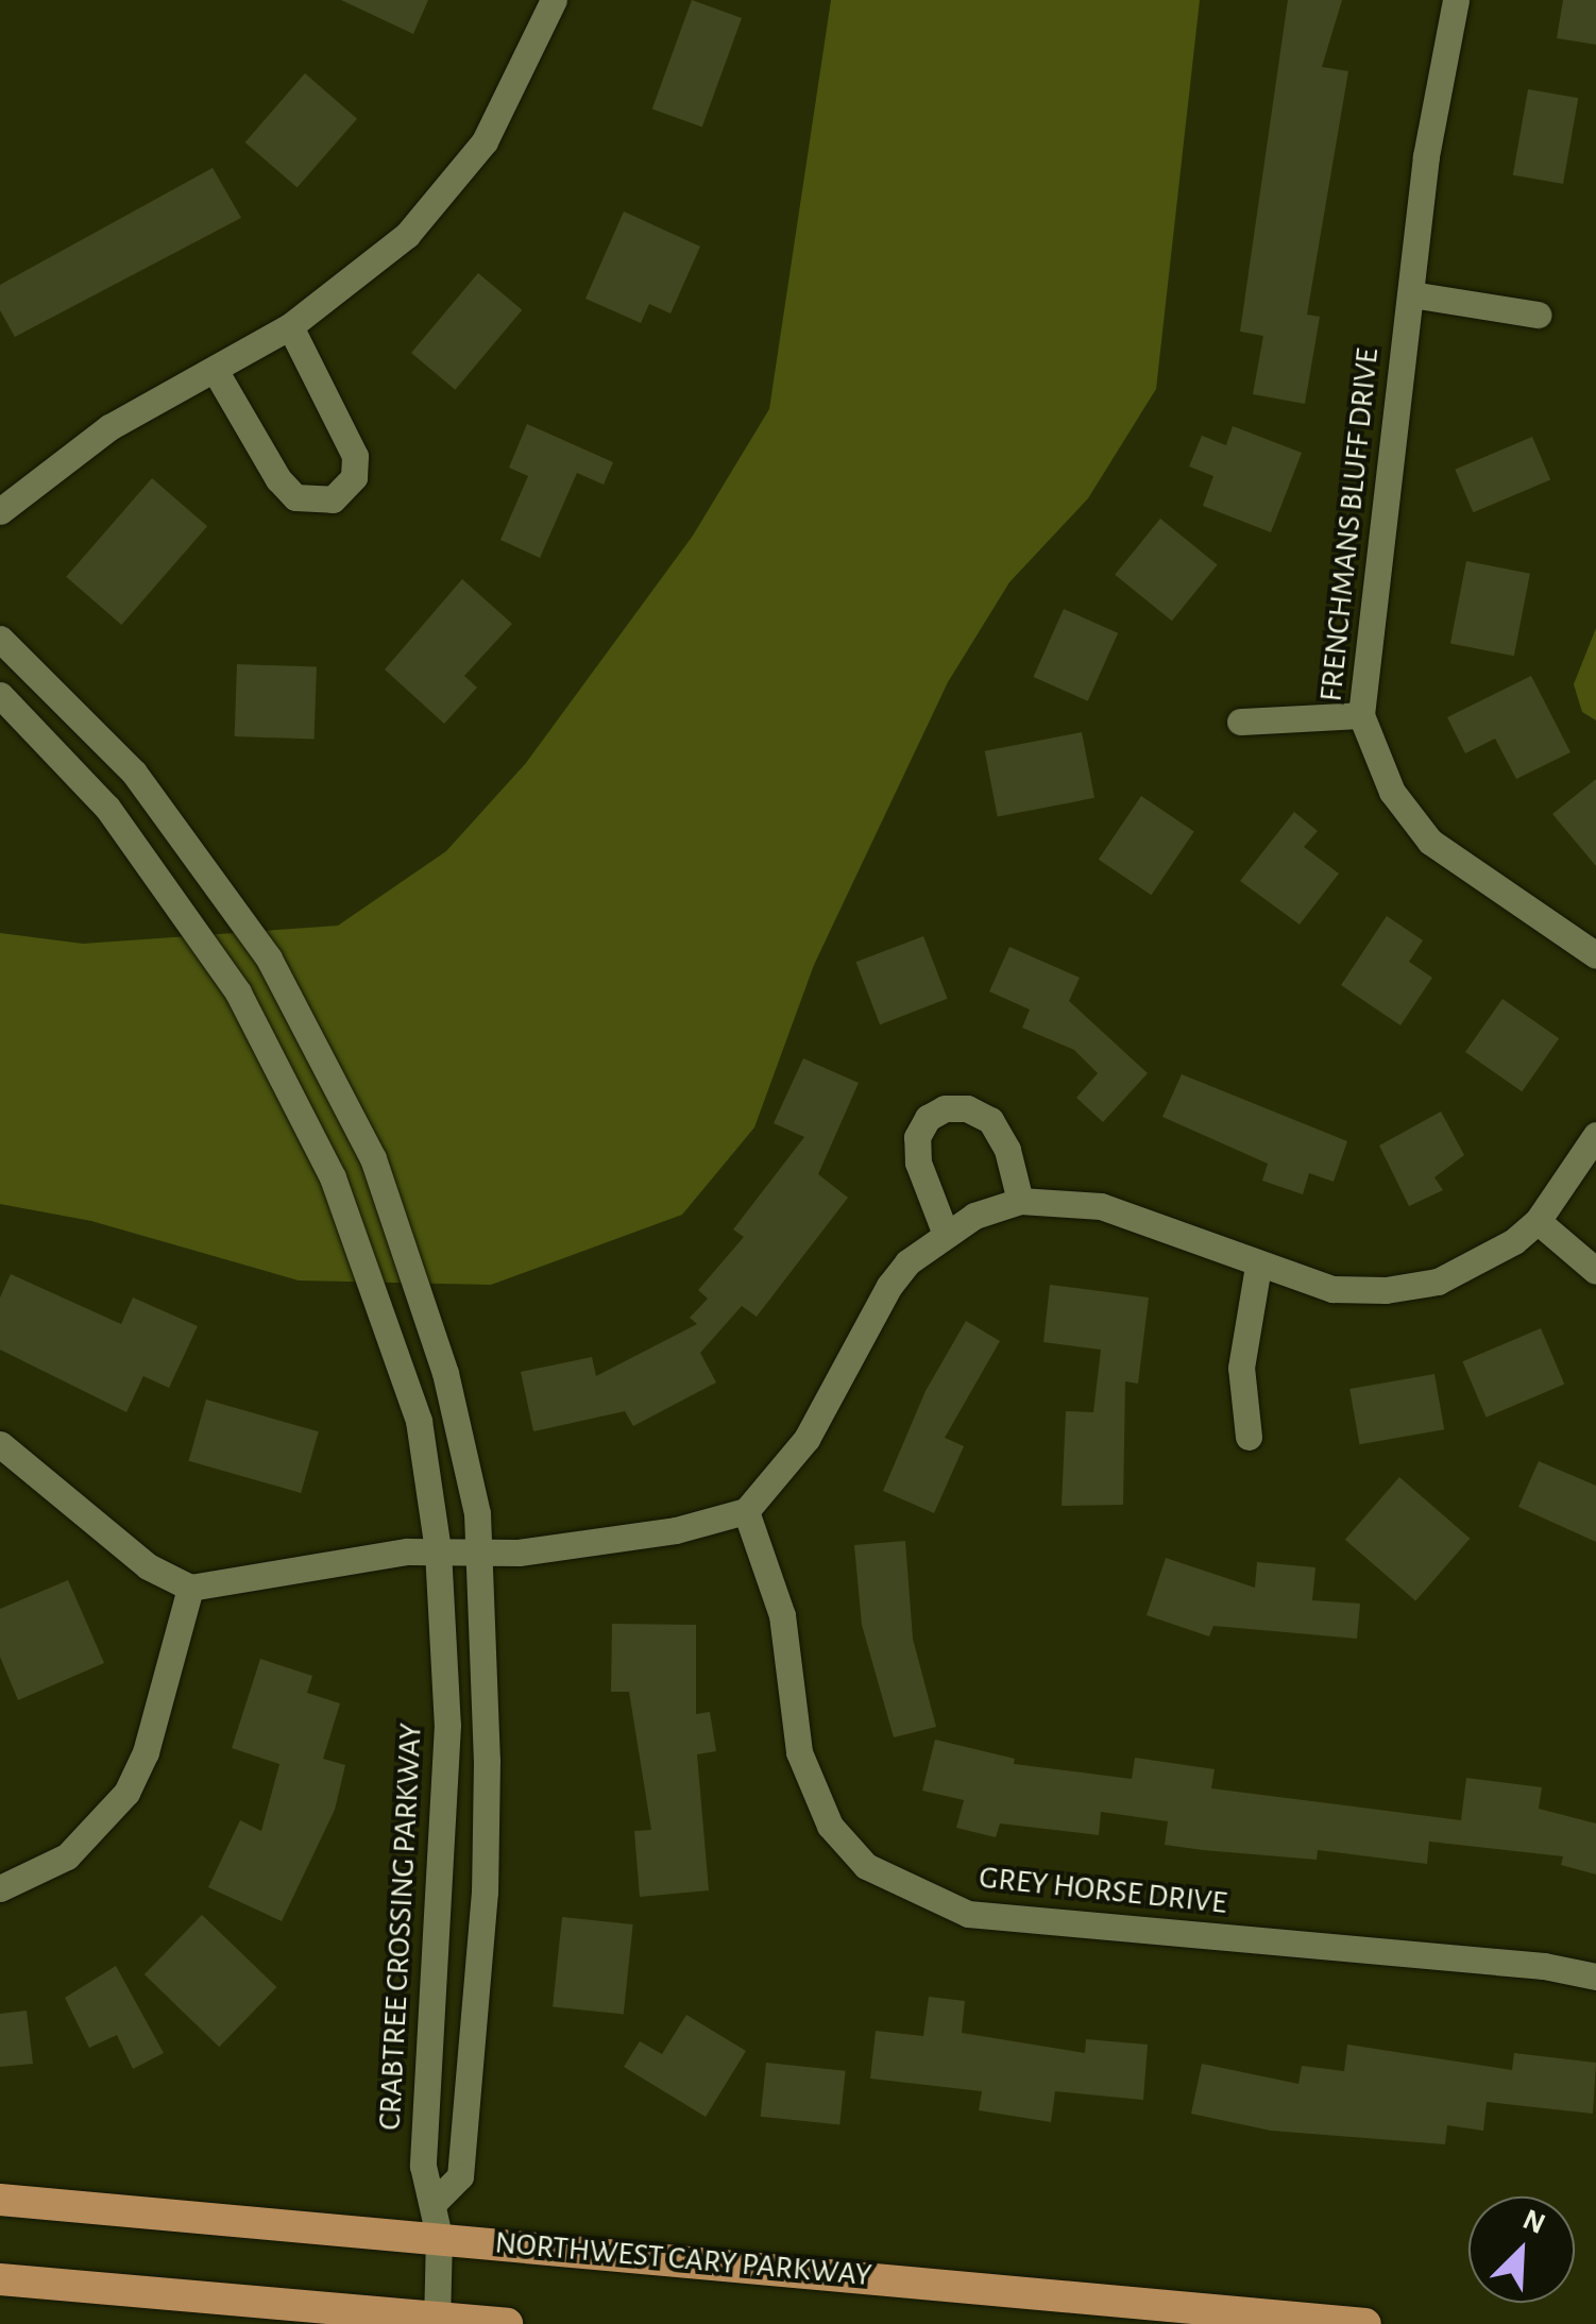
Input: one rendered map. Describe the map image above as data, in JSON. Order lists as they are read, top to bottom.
{
  "streets": {
    "main road": ["NORTHWEST CARY PARKWAY"],
    "street": ["FRENCHMANS BLUFF DRIVE", "GREY HORSE DRIVE", "CRABTREE CROSSING PARKWAY"]
  },
  "crossings": [
    ["CRABTREE CROSSING PARKWAY", "NORTHWEST CARY PARKWAY"]
  ],
  "north": "top right"
}
